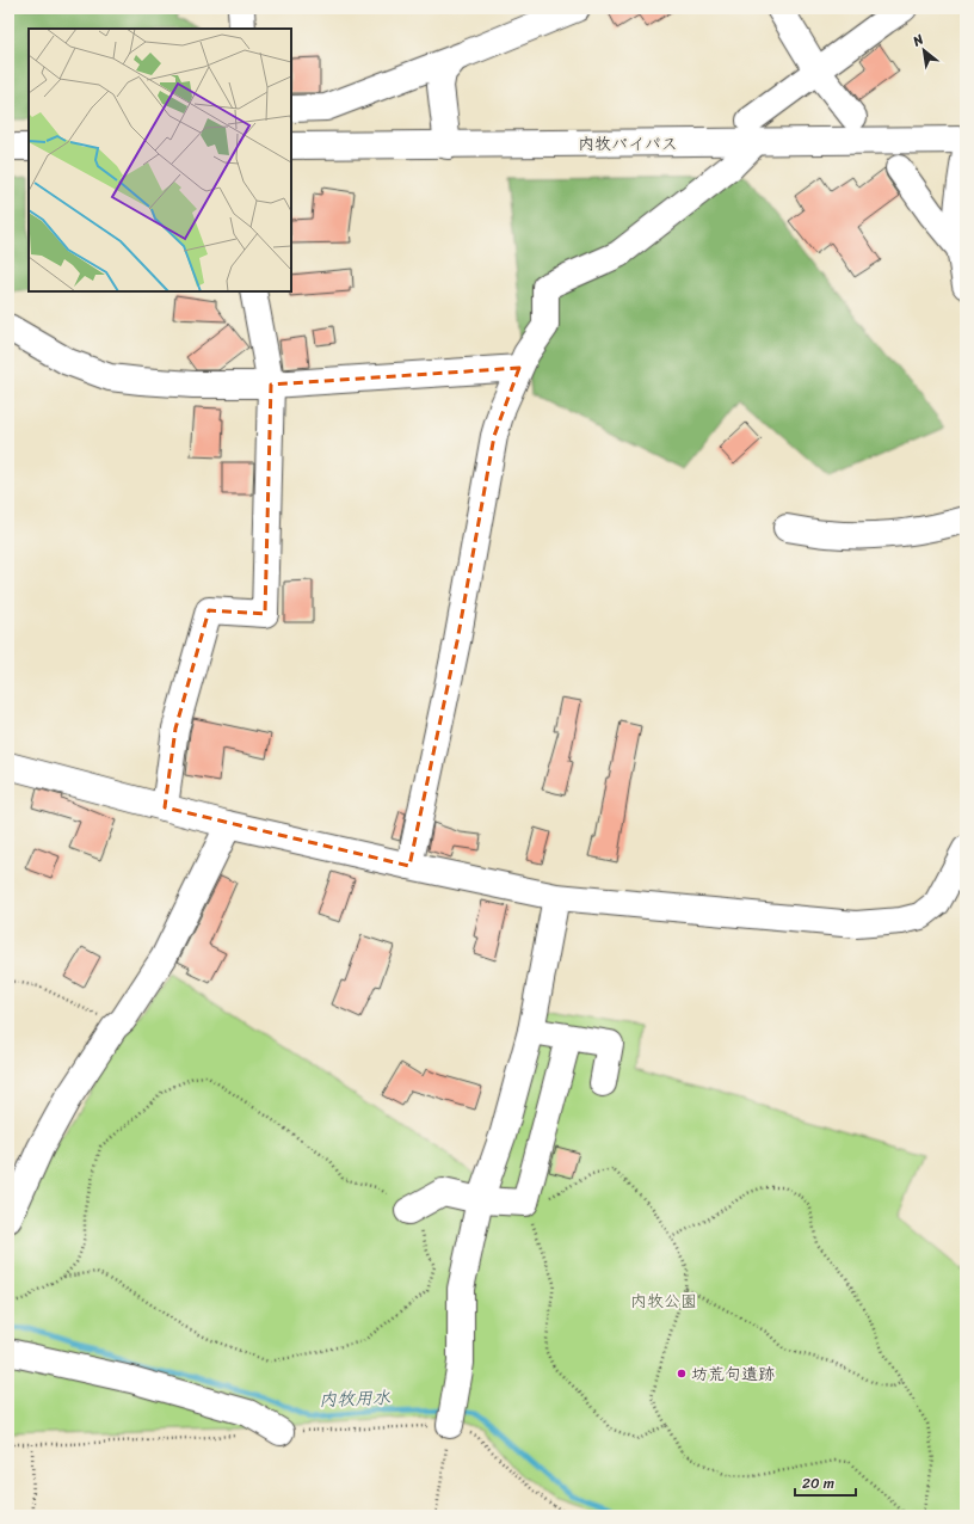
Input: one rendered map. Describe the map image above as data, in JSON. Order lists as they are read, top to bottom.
{
  "streets": {
    "street": ["内牧バイパス"]
  },
  "water": ["内牧用水"],
  "parks": ["内牧公園"],
  "places": ["坊荒句遺跡"],
  "scale_bar": "20 m",
  "north": "top left"
}
